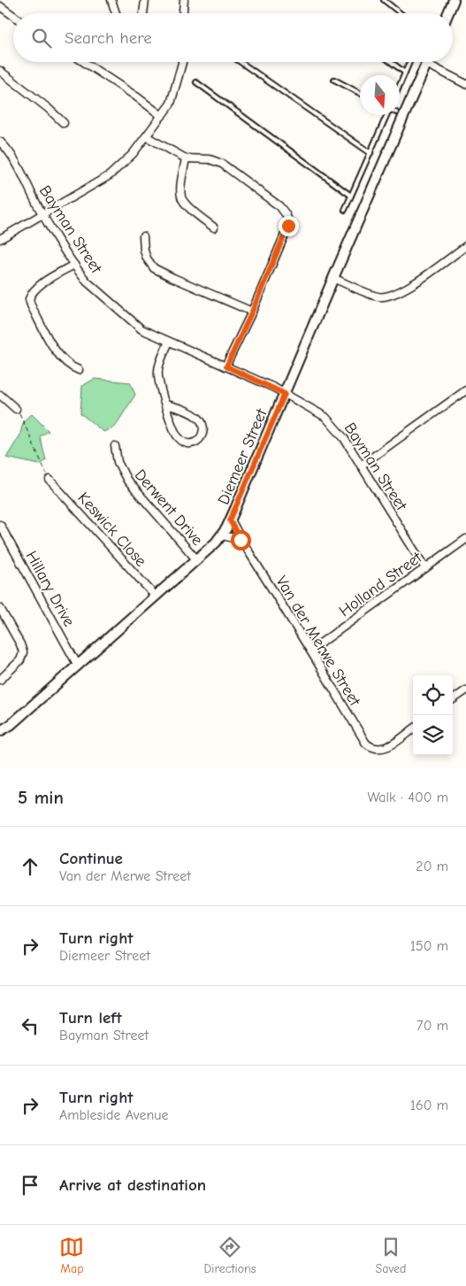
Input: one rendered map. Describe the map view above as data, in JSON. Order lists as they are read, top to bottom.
{
  "streets": {
    "street": [
      "Bayman Street",
      "Diemeer Street",
      "Derwent Drive",
      "Keswick Close",
      "Holland Street",
      "Hillary Drive",
      "Van der Merwe Street"
    ]
  },
  "crossings": [
    ["Bayman Street", "Diemeer Street"],
    ["Bayman Street", "Holland Street"],
    ["Diemeer Street", "Derwent Drive"],
    ["Diemeer Street", "Keswick Close"],
    ["Diemeer Street", "Hillary Drive"],
    ["Diemeer Street", "Van der Merwe Street"],
    ["Holland Street", "Van der Merwe Street"]
  ],
  "north": "bottom",
  "page": {
    "search": "Search here",
    "heading": ["5 min", "Walk · 400 m"],
    "list": [
      ["Continue", "Van der Merwe Street", "20 m"],
      ["Turn right", "Diemeer Street", "150 m"],
      ["Turn left", "Bayman Street", "70 m"],
      ["Turn right", "Ambleside Avenue", "160 m"],
      "Arrive at destination"
    ],
    "nav": ["Map", "Directions", "Saved"]
  }
}
